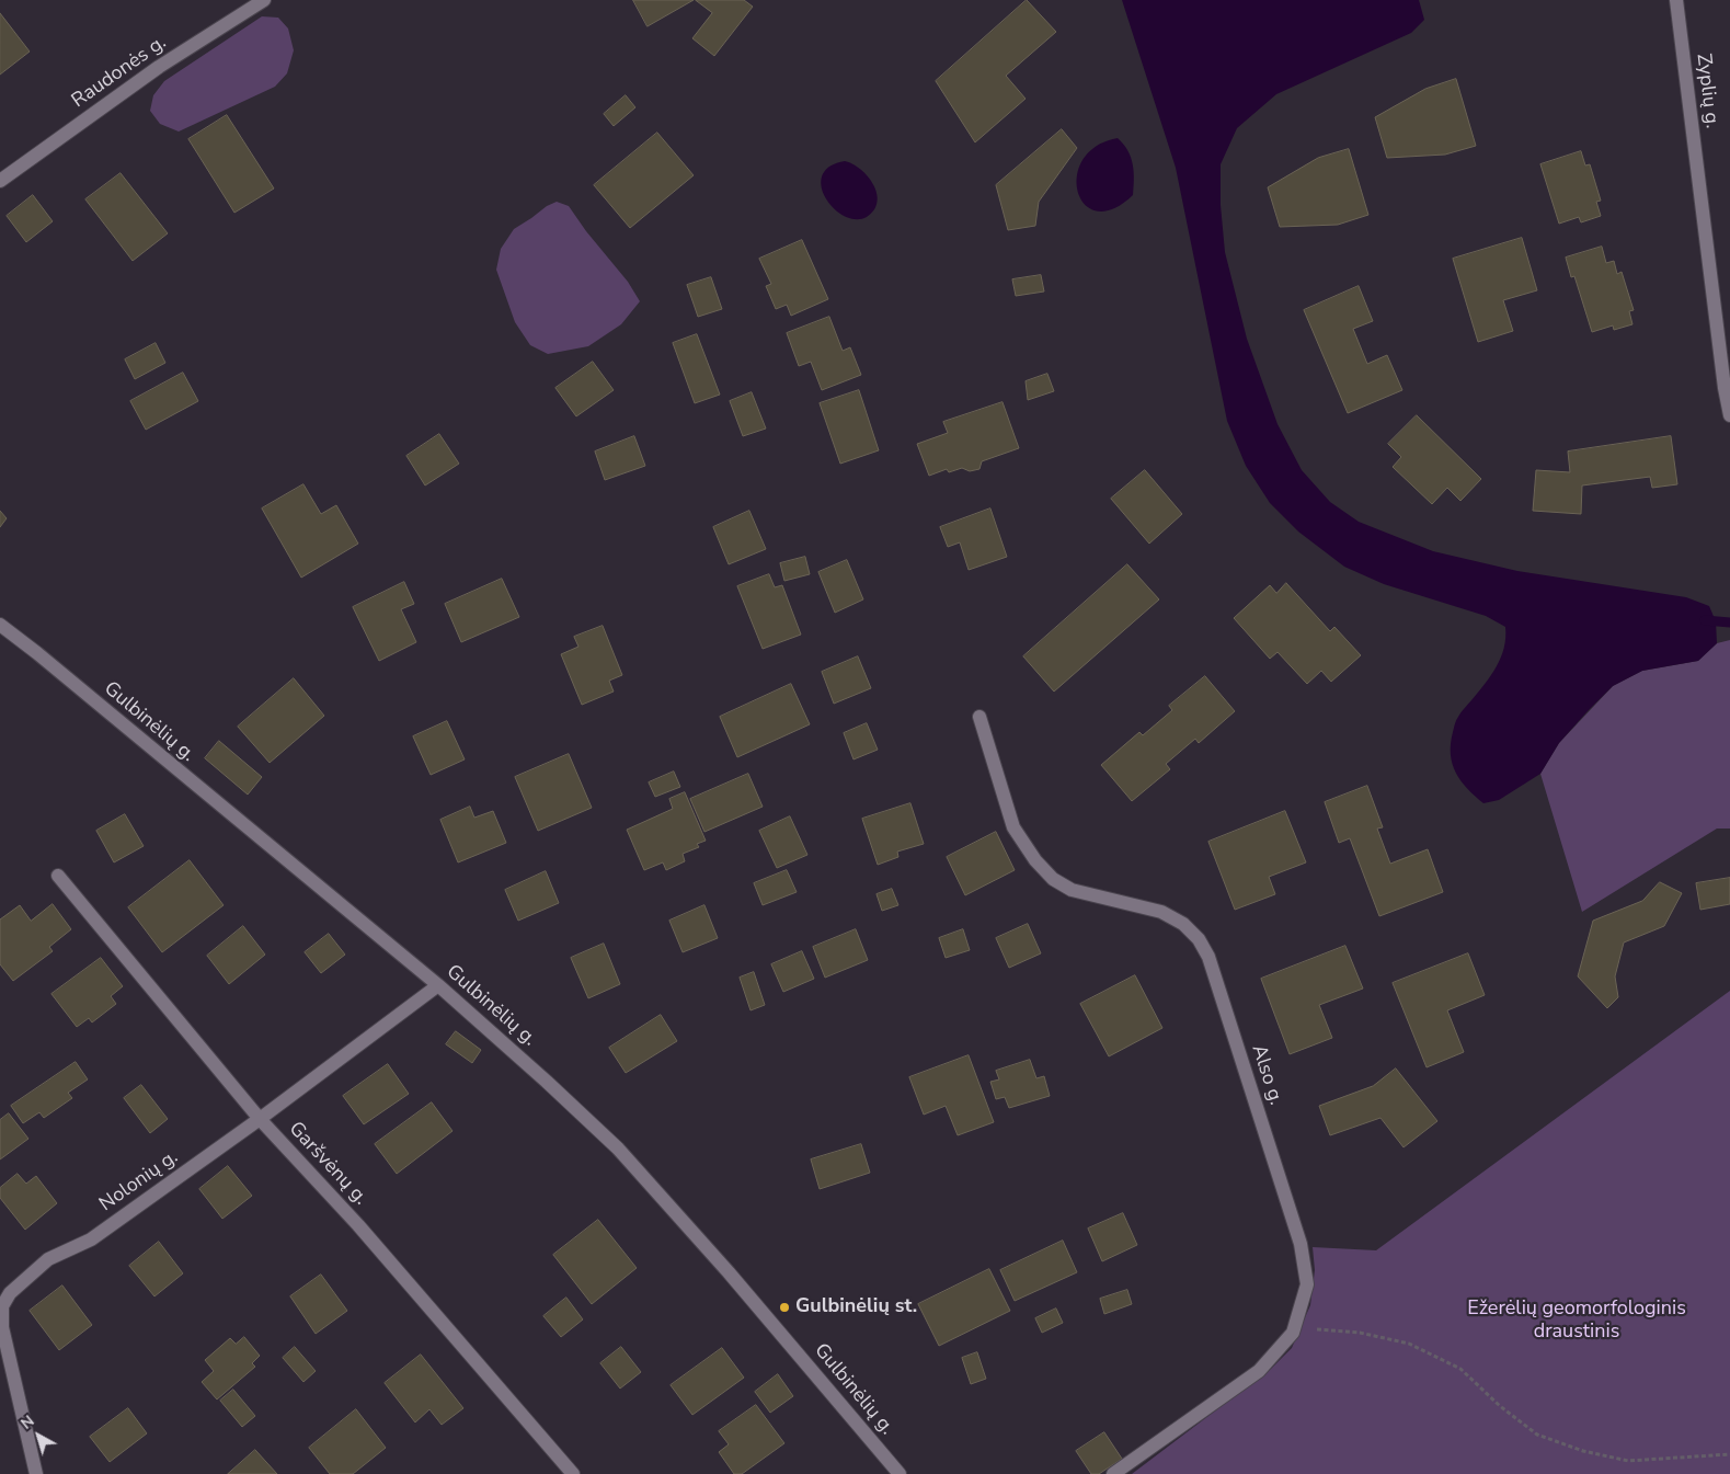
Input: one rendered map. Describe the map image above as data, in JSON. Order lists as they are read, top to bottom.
{
  "streets": {
    "street": [
      "Raudonės g.",
      "Zyplių g.",
      "Gulbinėlių g.",
      "Also g.",
      "Garšvėnų g.",
      "Nolonių g."
    ]
  },
  "crossings": [
    ["Gulbinėlių g.", "Nolonių g."],
    ["Garšvėnų g.", "Nolonių g."]
  ],
  "parks": ["Ežerėlių geomorfologinis draustinis"],
  "places": ["Gulbinėlių st."],
  "north": "top left"
}
